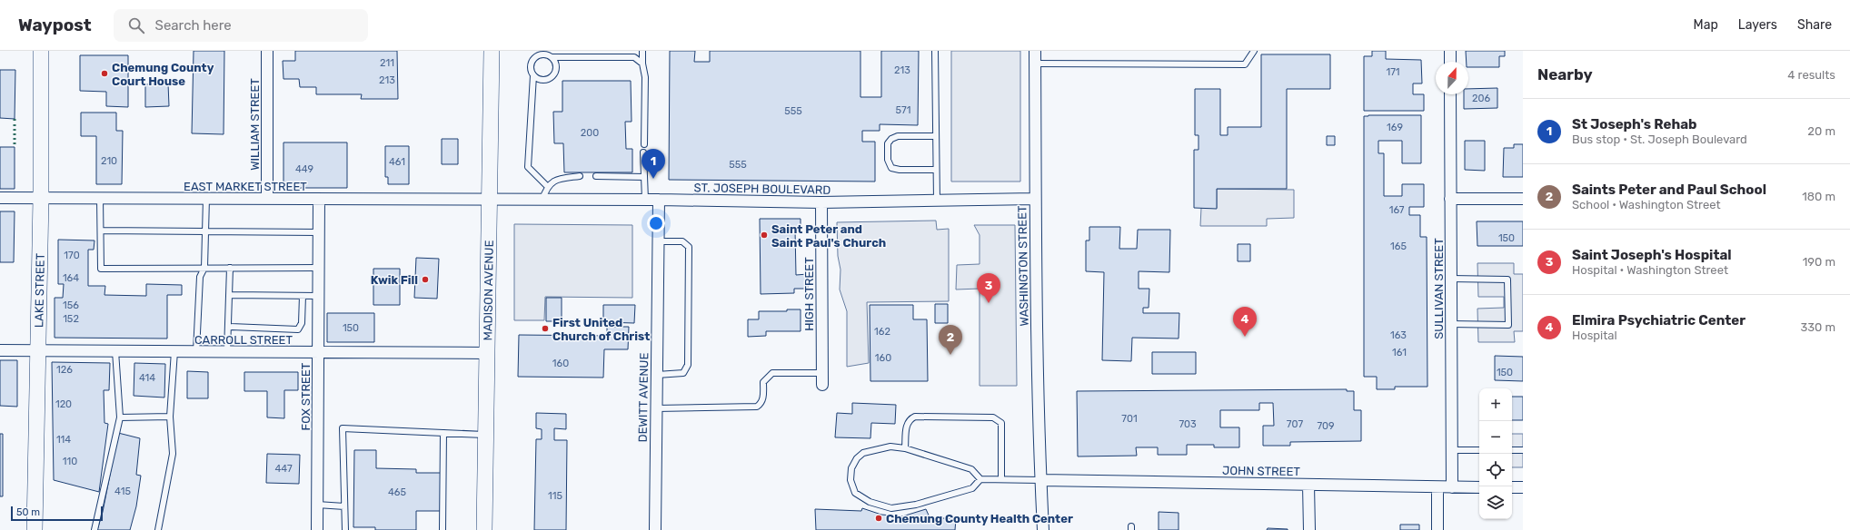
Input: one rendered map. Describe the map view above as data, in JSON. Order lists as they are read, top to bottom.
{
  "streets": {
    "main road": ["LAKE STREET", "MADISON AVENUE"],
    "street": [
      "WILLIAM STREET",
      "EAST MARKET STREET",
      "ST. JOSEPH BOULEVARD",
      "WASHINGTON STREET",
      "SULLIVAN STREET",
      "HIGH STREET",
      "CARROLL STREET",
      "FOX STREET",
      "DEWITT AVENUE",
      "JOHN STREET"
    ]
  },
  "crossings": [
    ["WILLIAM STREET", "EAST MARKET STREET"],
    ["EAST MARKET STREET", "ST. JOSEPH BOULEVARD"],
    ["EAST MARKET STREET", "LAKE STREET"],
    ["EAST MARKET STREET", "MADISON AVENUE"],
    ["EAST MARKET STREET", "FOX STREET"],
    ["ST. JOSEPH BOULEVARD", "WASHINGTON STREET"],
    ["ST. JOSEPH BOULEVARD", "MADISON AVENUE"],
    ["ST. JOSEPH BOULEVARD", "HIGH STREET"],
    ["ST. JOSEPH BOULEVARD", "DEWITT AVENUE"],
    ["WASHINGTON STREET", "JOHN STREET"],
    ["SULLIVAN STREET", "JOHN STREET"],
    ["LAKE STREET", "CARROLL STREET"],
    ["MADISON AVENUE", "CARROLL STREET"],
    ["CARROLL STREET", "FOX STREET"]
  ],
  "places": [
    "Chemung County Court House",
    "Saint Peter and Saint Paul's Church",
    "Kwik Fill",
    "First United Church of Christ",
    "Chemung County Health Center"
  ],
  "house_numbers": [
    "211",
    "213",
    "171",
    "213",
    "206",
    "571",
    "555",
    "169",
    "200",
    "210",
    "461",
    "555",
    "449",
    "167",
    "150",
    "165",
    "170",
    "164",
    "156",
    "152",
    "150",
    "162",
    "163",
    "161",
    "160",
    "160",
    "126",
    "150",
    "414",
    "120",
    "701",
    "703",
    "707",
    "709",
    "114",
    "110",
    "447",
    "415",
    "465",
    "115"
  ],
  "scale_bar": "50 m",
  "north": "top",
  "page": {
    "header": "Waypost",
    "search": "Search here",
    "nav": ["Map", "Layers", "Share"],
    "heading": ["Nearby", "4 results"],
    "list": [
      {
        "mark": "1",
        "name": "St Joseph's Rehab",
        "note": "Bus stop · St. Joseph Boulevard",
        "value": "20 m"
      },
      {
        "mark": "2",
        "name": "Saints Peter and Paul School",
        "note": "School · Washington Street",
        "value": "180 m"
      },
      {
        "mark": "3",
        "name": "Saint Joseph's Hospital",
        "note": "Hospital · Washington Street",
        "value": "190 m"
      },
      {
        "mark": "4",
        "name": "Elmira Psychiatric Center",
        "note": "Hospital",
        "value": "330 m"
      }
    ],
    "pins": [
      "1",
      "3",
      "4",
      "2"
    ],
    "map_buttons": ["+", "−"],
    "scale": "50 m"
  }
}
